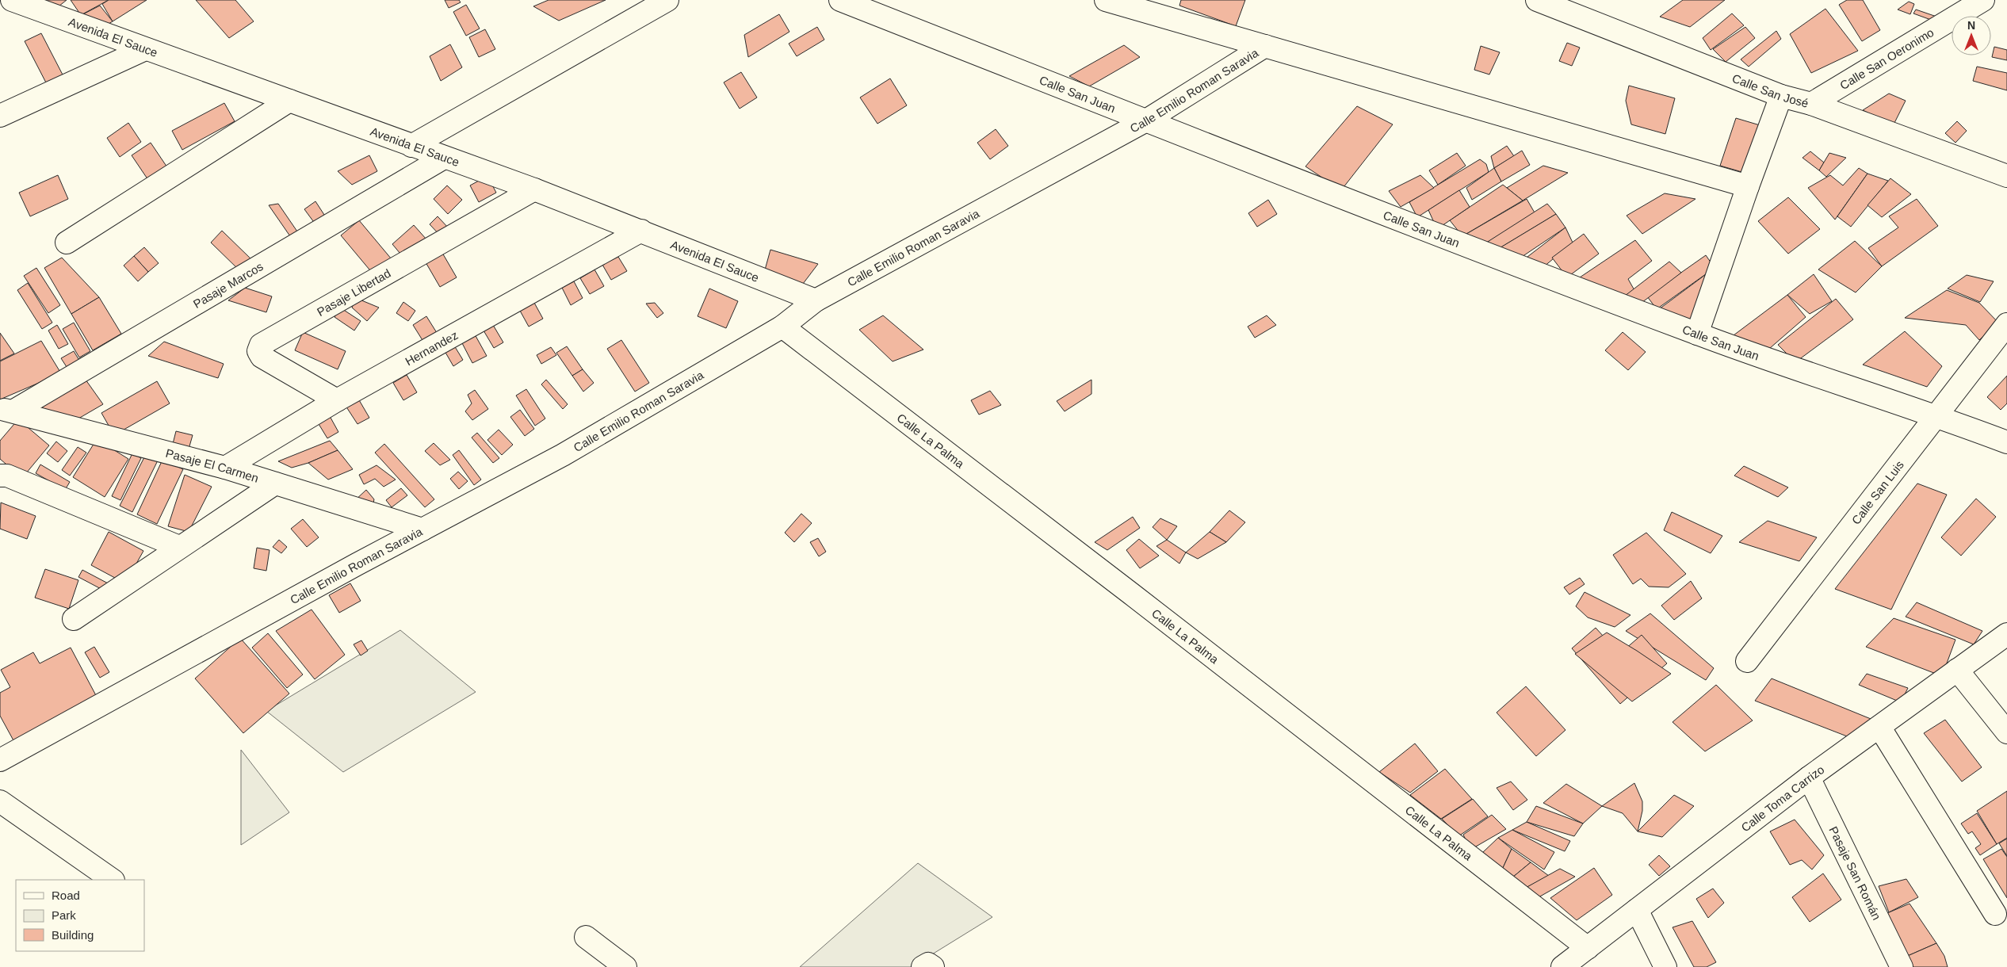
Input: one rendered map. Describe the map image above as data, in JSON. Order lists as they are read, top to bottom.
{
  "streets": {
    "street": [
      "Avenida El Sauce",
      "Calle San Oeronimo",
      "Calle San José",
      "Calle Emilio Roman Saravia",
      "Calle San Juan",
      "Pasaje Marcos",
      "Pasaje Libertad",
      "Hernandez",
      "Calle La Palma",
      "Pasaje El Carmen",
      "Calle San Luis",
      "Calle Toma Carrizo",
      "Pasaje San Román"
    ]
  },
  "crossings": [
    ["Avenida El Sauce", "Calle Emilio Roman Saravia"],
    ["Avenida El Sauce", "Pasaje Marcos"],
    ["Avenida El Sauce", "Pasaje Libertad"],
    ["Avenida El Sauce", "Hernandez"],
    ["Calle San Oeronimo", "Calle San José"],
    ["Calle Emilio Roman Saravia", "Calle San Juan"],
    ["Calle Emilio Roman Saravia", "Calle La Palma"],
    ["Calle Emilio Roman Saravia", "Pasaje El Carmen"],
    ["Calle San Juan", "Calle San Luis"],
    ["Pasaje Marcos", "Pasaje El Carmen"],
    ["Pasaje Libertad", "Hernandez"],
    ["Hernandez", "Pasaje El Carmen"],
    ["Calle La Palma", "Calle Toma Carrizo"],
    ["Calle Toma Carrizo", "Pasaje San Román"]
  ],
  "legend": ["Road", "Park", "Building"],
  "north": "top"
}
